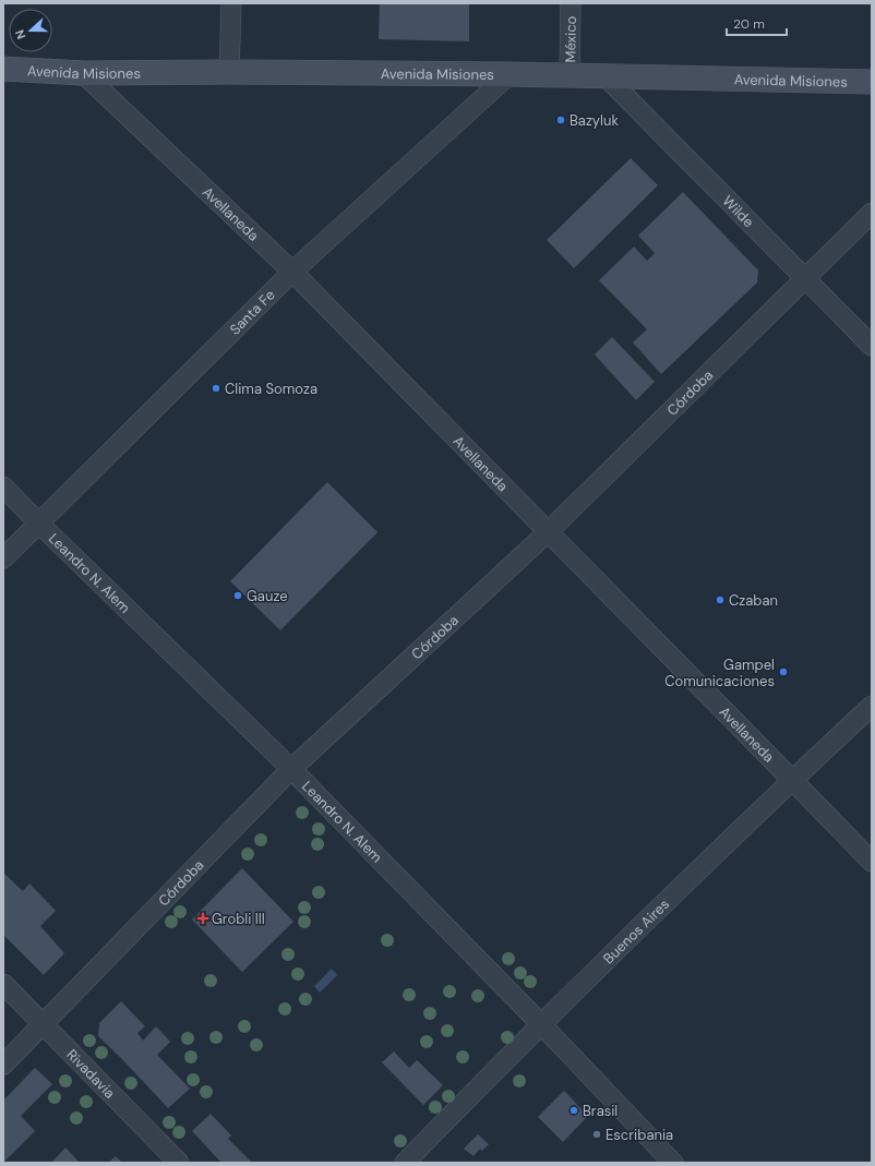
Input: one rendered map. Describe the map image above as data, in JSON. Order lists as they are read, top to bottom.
{
  "streets": {
    "main road": ["Avenida Misiones"],
    "street": [
      "México",
      "Wilde",
      "Avellaneda",
      "Santa Fe",
      "Córdoba",
      "Leandro N. Alem",
      "Buenos Aires",
      "Rivadavia"
    ]
  },
  "crossings": [
    ["México", "Avenida Misiones"],
    ["Avenida Misiones", "Wilde"],
    ["Avenida Misiones", "Avellaneda"],
    ["Avenida Misiones", "Santa Fe"],
    ["Wilde", "Córdoba"],
    ["Avellaneda", "Santa Fe"],
    ["Avellaneda", "Córdoba"],
    ["Avellaneda", "Buenos Aires"],
    ["Santa Fe", "Leandro N. Alem"],
    ["Córdoba", "Leandro N. Alem"],
    ["Córdoba", "Rivadavia"],
    ["Leandro N. Alem", "Buenos Aires"]
  ],
  "places": {
    "other": [
      "Bazyluk",
      "Clima Somoza",
      "Gauze",
      "Czaban",
      "Gampel Comunicaciones",
      "Brasil",
      "Escribania"
    ],
    "health": ["Grobli III"]
  },
  "scale_bar": "20 m",
  "north": "left"
}
